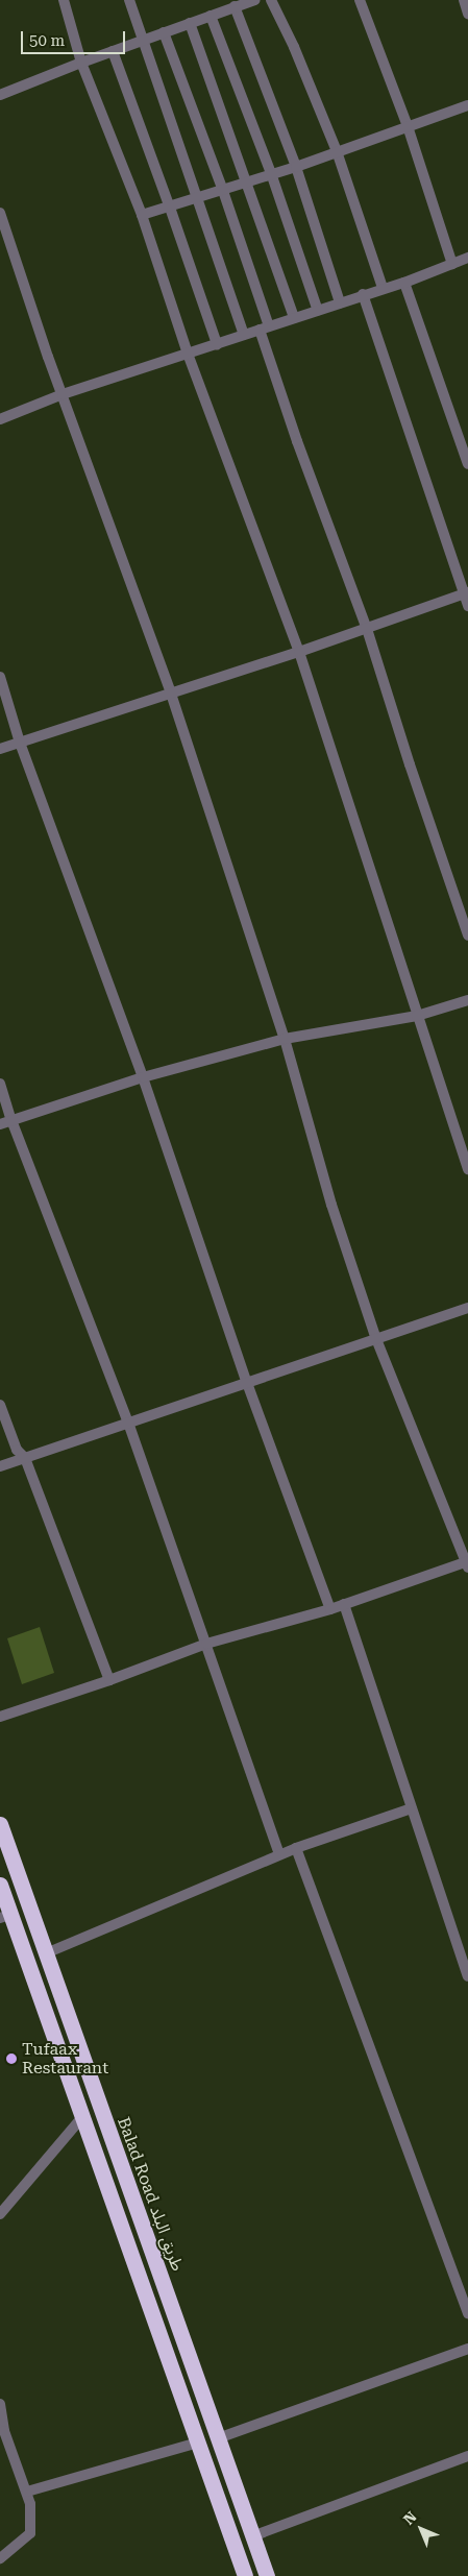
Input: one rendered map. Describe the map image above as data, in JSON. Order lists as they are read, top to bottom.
{
  "streets": {
    "highway": ["Balad Road طريق البلد"]
  },
  "places": ["Tufaax Restaurant"],
  "scale_bar": "50 m",
  "north": "top left"
}
